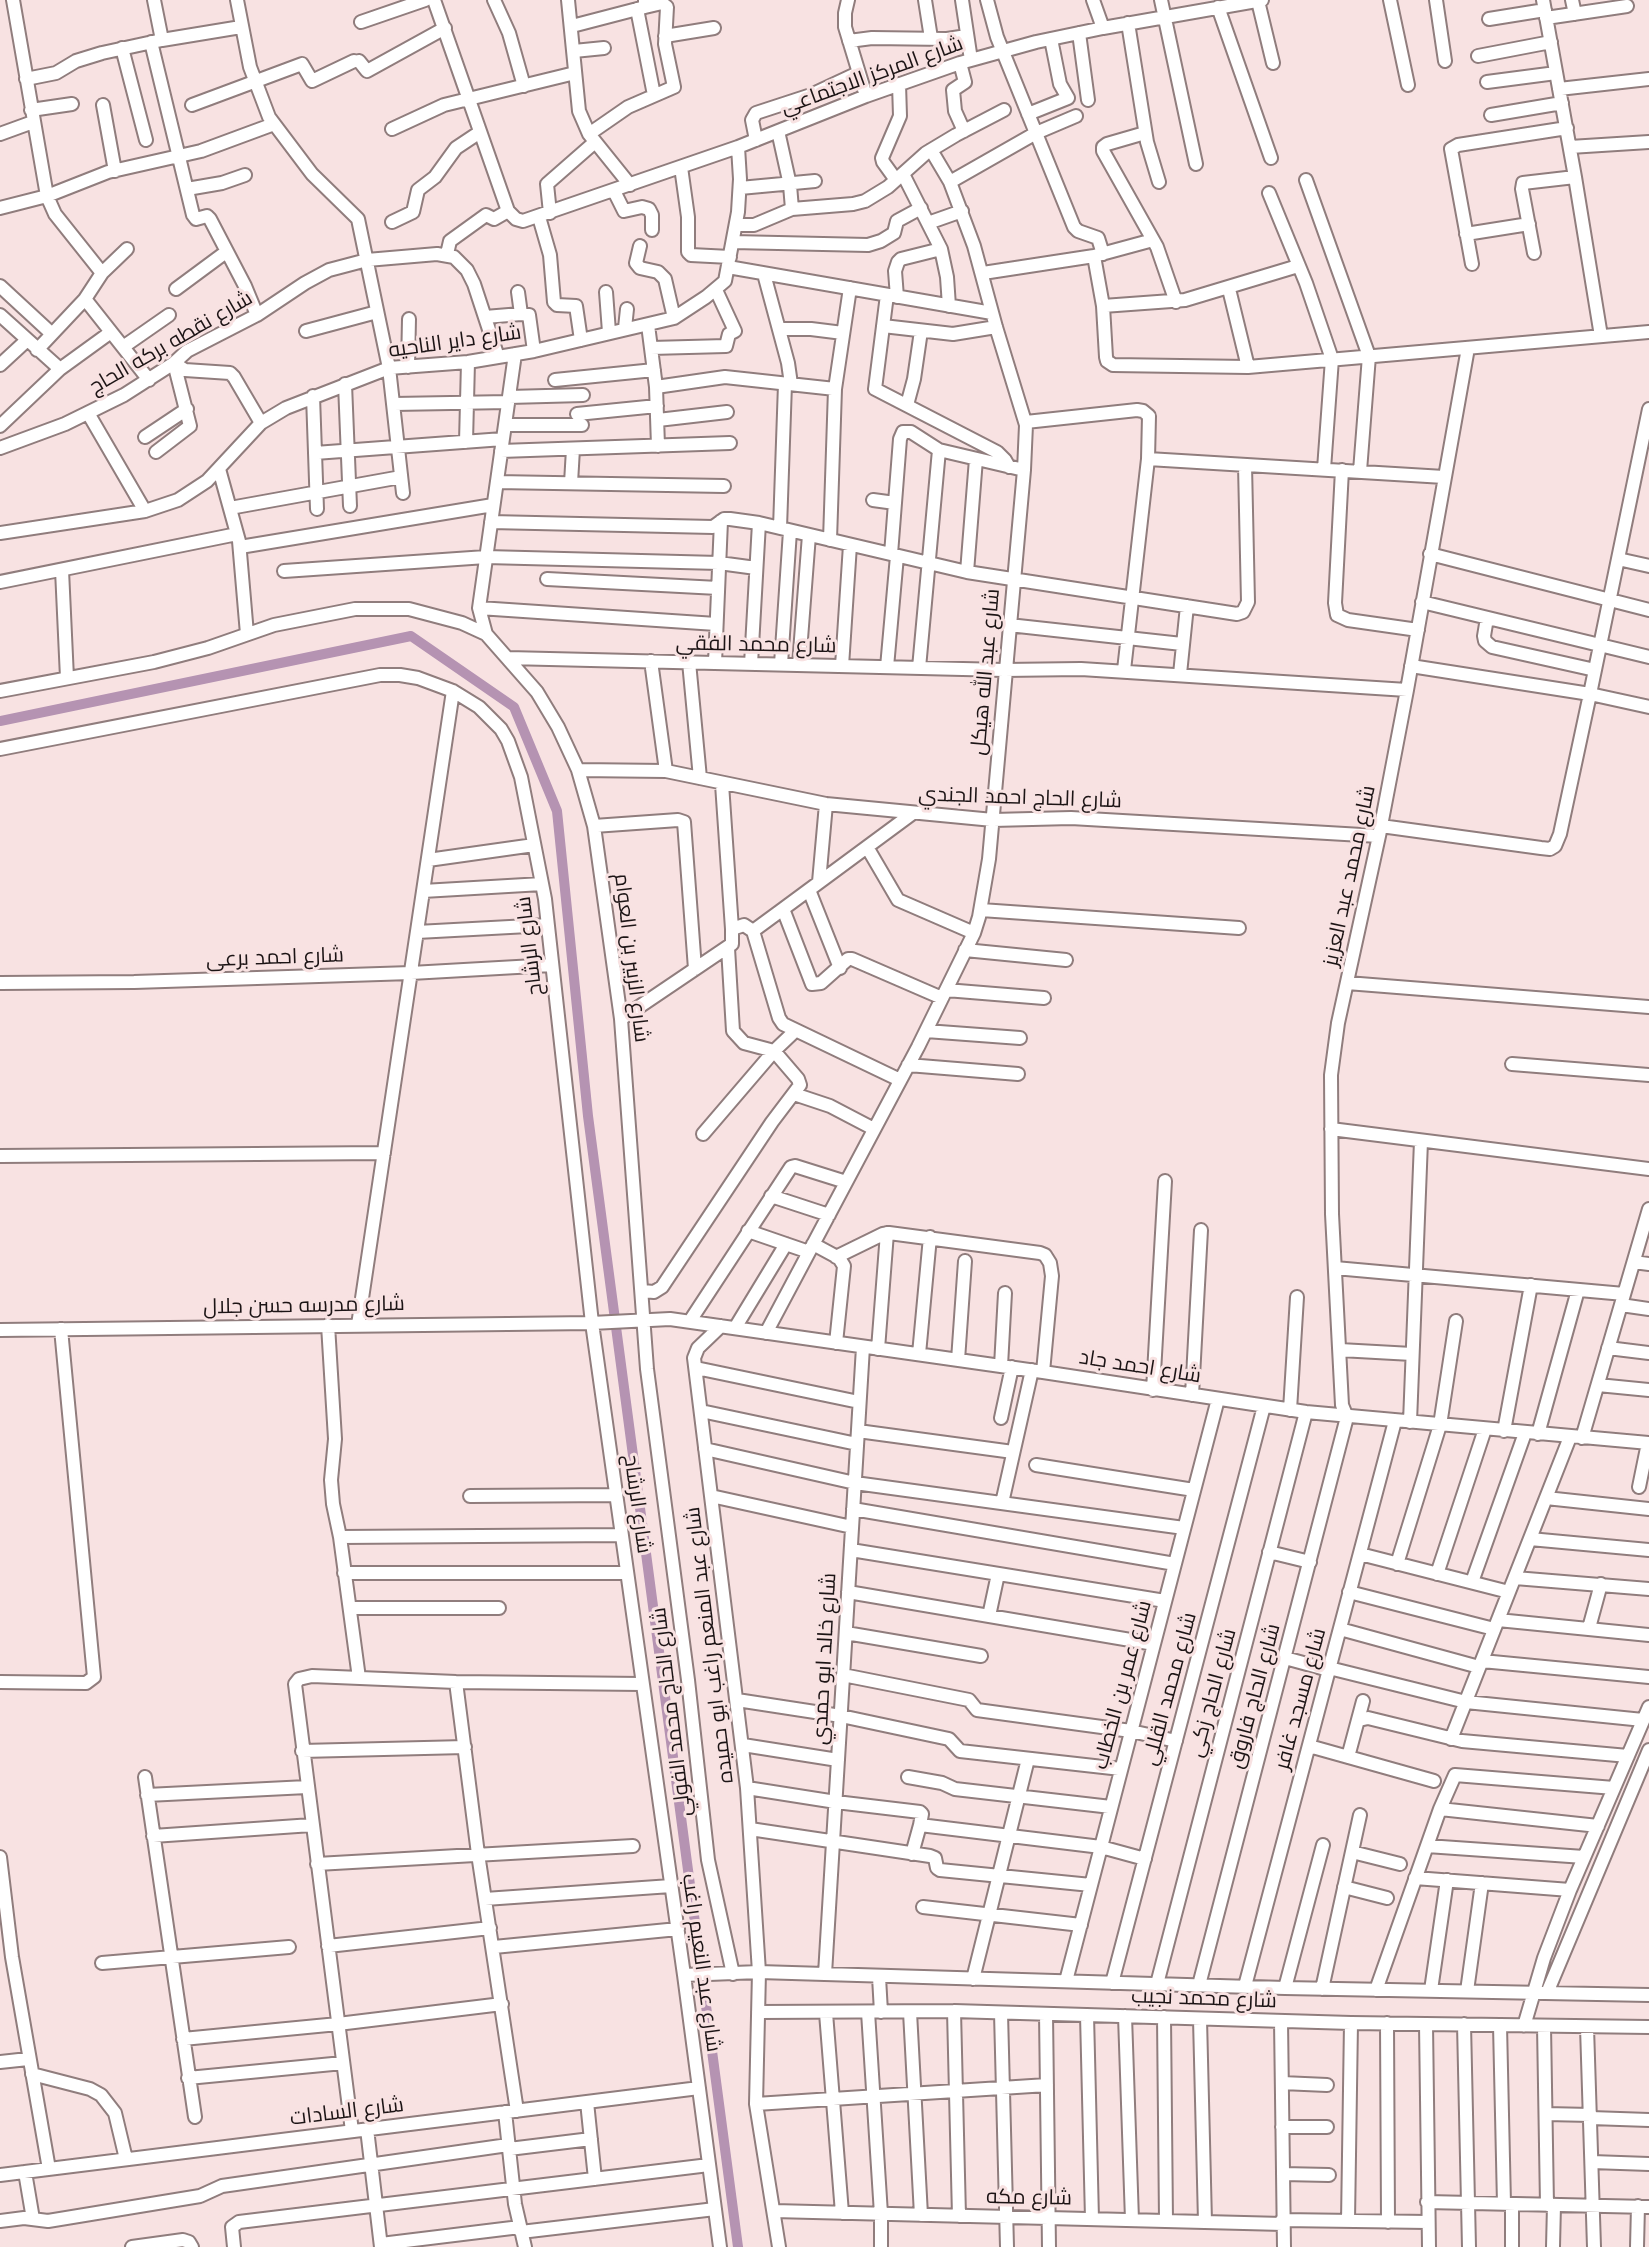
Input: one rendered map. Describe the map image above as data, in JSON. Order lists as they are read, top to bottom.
{
  "streets": {
    "street": [
      "شارع المركز الاجتماعي",
      "شارع داير الناحيه",
      "شارع نقطه بركه الحاج",
      "شارع محمد الفقي",
      "شارع عبد الله هيكل",
      "شارع الحاج احمد الجندي",
      "شارع محمد عبد العزيز",
      "شارع الرشاح",
      "شارع احمد برعى",
      "شارع الزبير بن العوام",
      "شارع مدرسه حسن جلال",
      "شارع احمد جاد",
      "شارع عبد المنعم راغب ابو حميده",
      "شارع خالد ابو حمدي",
      "شارع عمر بن الخطاب",
      "شارع محمد القللي",
      "شارع الحاج زكي",
      "شارع الحاج فاروق",
      "شارع مسجد غافر",
      "شارع الحاج محمد الفولي",
      "شارع عبد النعيم راغب",
      "شارع محمد نجيب",
      "شارع السادات",
      "شارع مكه"
    ]
  },
  "crossings": [
    ["شارع المركز الاجتماعي", "شارع داير الناحيه"],
    ["شارع محمد الفقي", "شارع عبد الله هيكل"],
    ["شارع محمد الفقي", "شارع محمد عبد العزيز"],
    ["شارع محمد الفقي", "شارع الزبير بن العوام"],
    ["شارع عبد الله هيكل", "شارع الحاج احمد الجندي"],
    ["شارع عبد الله هيكل", "شارع احمد جاد"],
    ["شارع الحاج احمد الجندي", "شارع محمد عبد العزيز"],
    ["شارع الحاج احمد الجندي", "شارع الزبير بن العوام"],
    ["شارع محمد عبد العزيز", "شارع احمد جاد"],
    ["شارع محمد عبد العزيز", "شارع الحاج فاروق"],
    ["شارع الرشاح", "شارع احمد برعى"],
    ["شارع الرشاح", "شارع مدرسه حسن جلال"],
    ["شارع الرشاح", "شارع عبد النعيم راغب"],
    ["شارع الزبير بن العوام", "شارع احمد جاد"],
    ["شارع الزبير بن العوام", "شارع الحاج محمد الفولي"],
    ["شارع مدرسه حسن جلال", "شارع احمد جاد"],
    ["شارع احمد جاد", "شارع خالد ابو حمدي"],
    ["شارع احمد جاد", "شارع عمر بن الخطاب"],
    ["شارع احمد جاد", "شارع محمد القللي"],
    ["شارع احمد جاد", "شارع الحاج زكي"],
    ["شارع احمد جاد", "شارع الحاج فاروق"],
    ["شارع احمد جاد", "شارع مسجد غافر"],
    ["شارع احمد جاد", "شارع الحاج محمد الفولي"],
    ["شارع عبد المنعم راغب ابو حميده", "شارع محمد نجيب"],
    ["شارع عبد المنعم راغب ابو حميده", "شارع مكه"],
    ["شارع خالد ابو حمدي", "شارع محمد نجيب"],
    ["شارع عمر بن الخطاب", "شارع محمد نجيب"],
    ["شارع محمد القللي", "شارع محمد نجيب"],
    ["شارع الحاج زكي", "شارع محمد نجيب"],
    ["شارع الحاج فاروق", "شارع محمد نجيب"],
    ["شارع مسجد غافر", "شارع محمد نجيب"],
    ["شارع الحاج محمد الفولي", "شارع محمد نجيب"],
    ["شارع عبد النعيم راغب", "شارع محمد نجيب"],
    ["شارع عبد النعيم راغب", "شارع السادات"]
  ]
}
